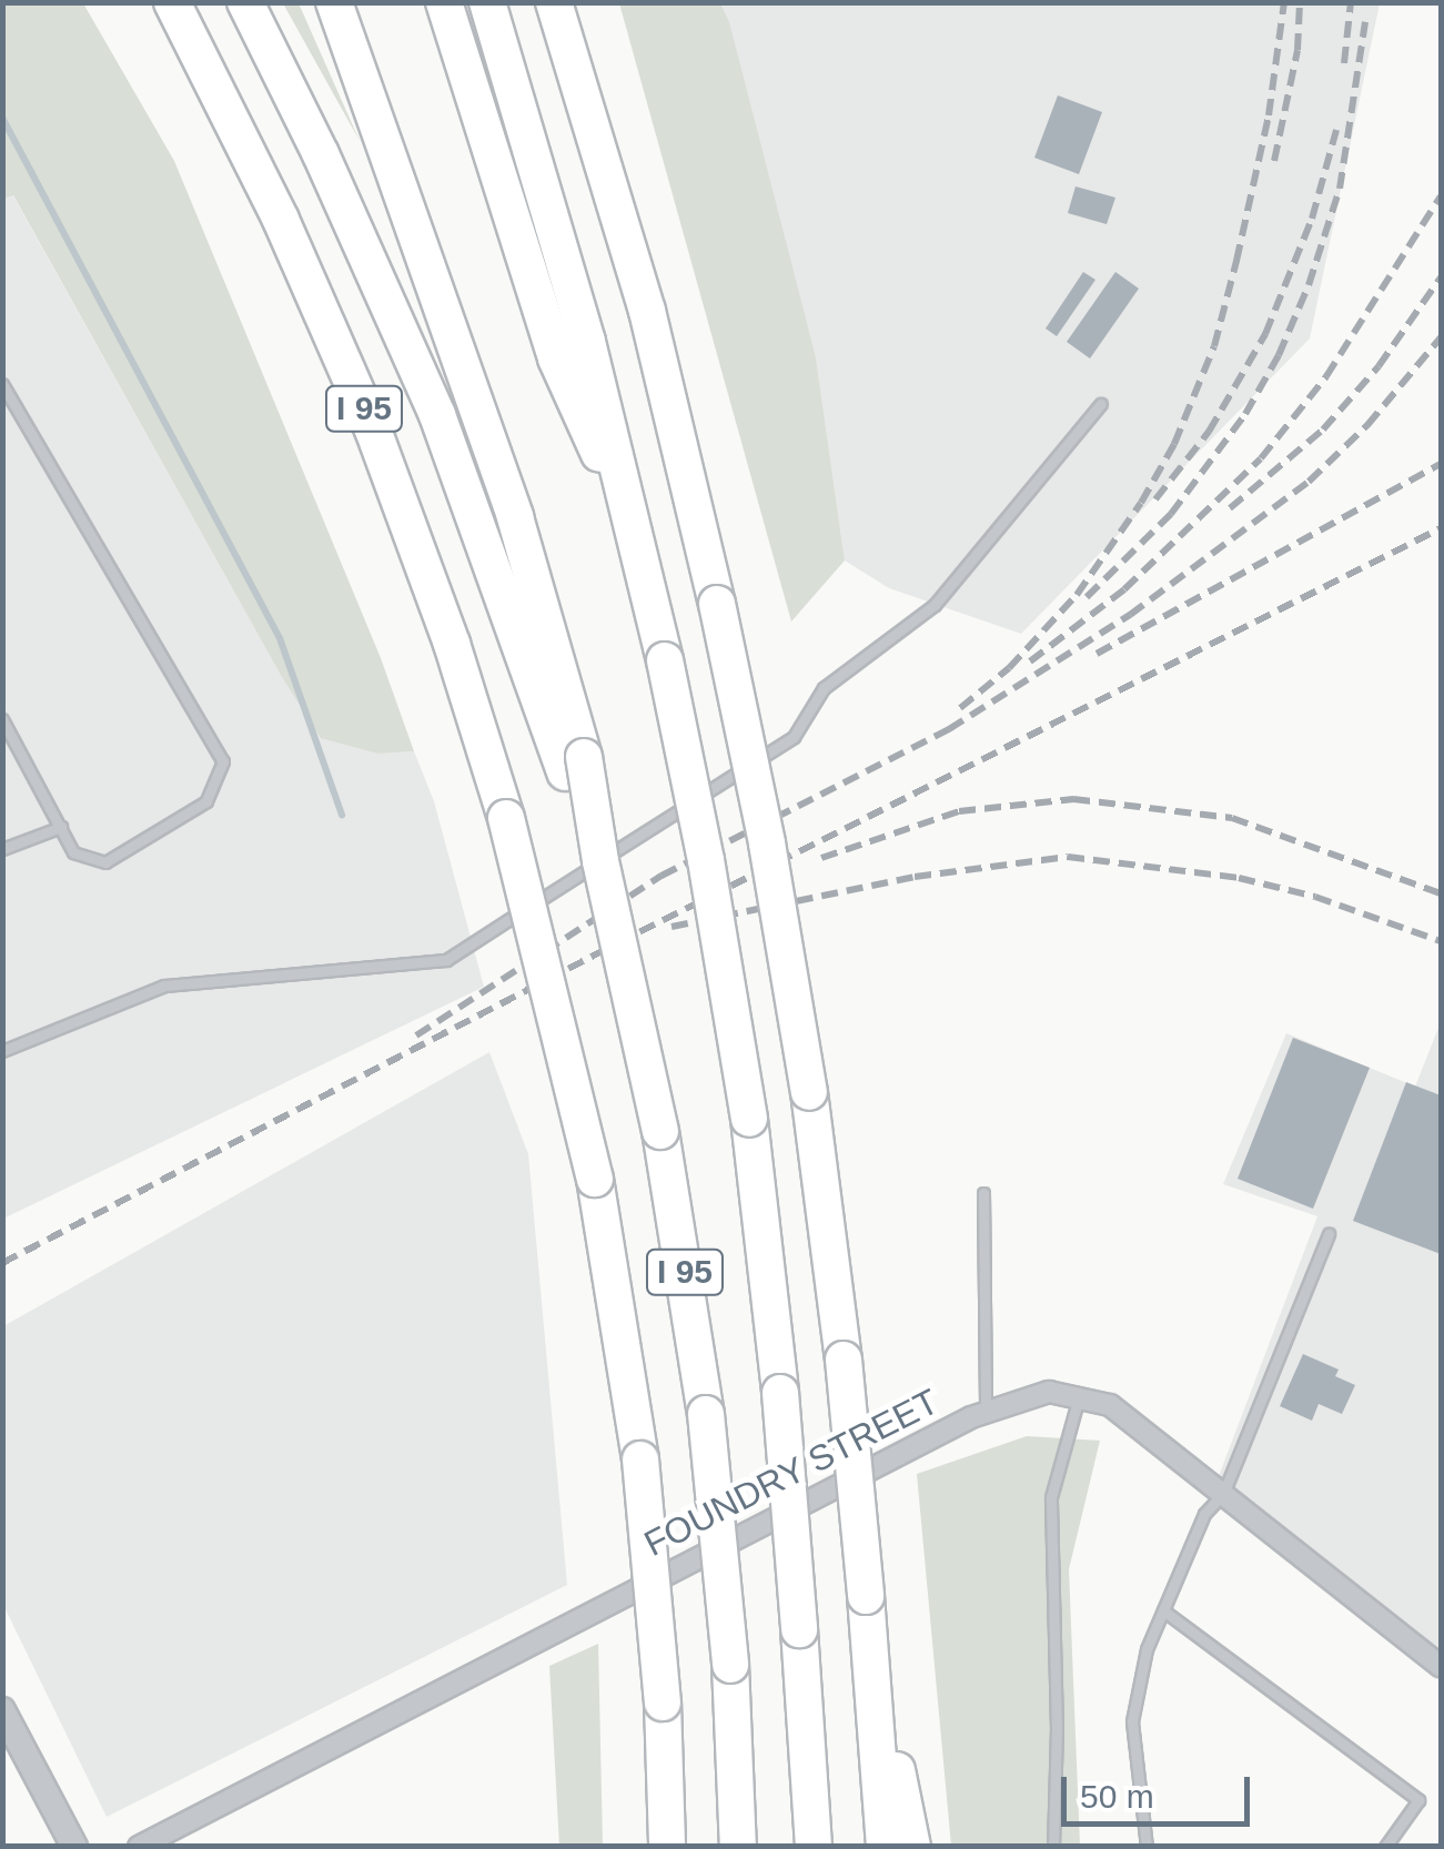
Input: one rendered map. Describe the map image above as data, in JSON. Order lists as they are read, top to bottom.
{
  "streets": {
    "highway": ["I 95"],
    "street": ["FOUNDRY STREET"]
  },
  "scale_bar": "50 m"
}
